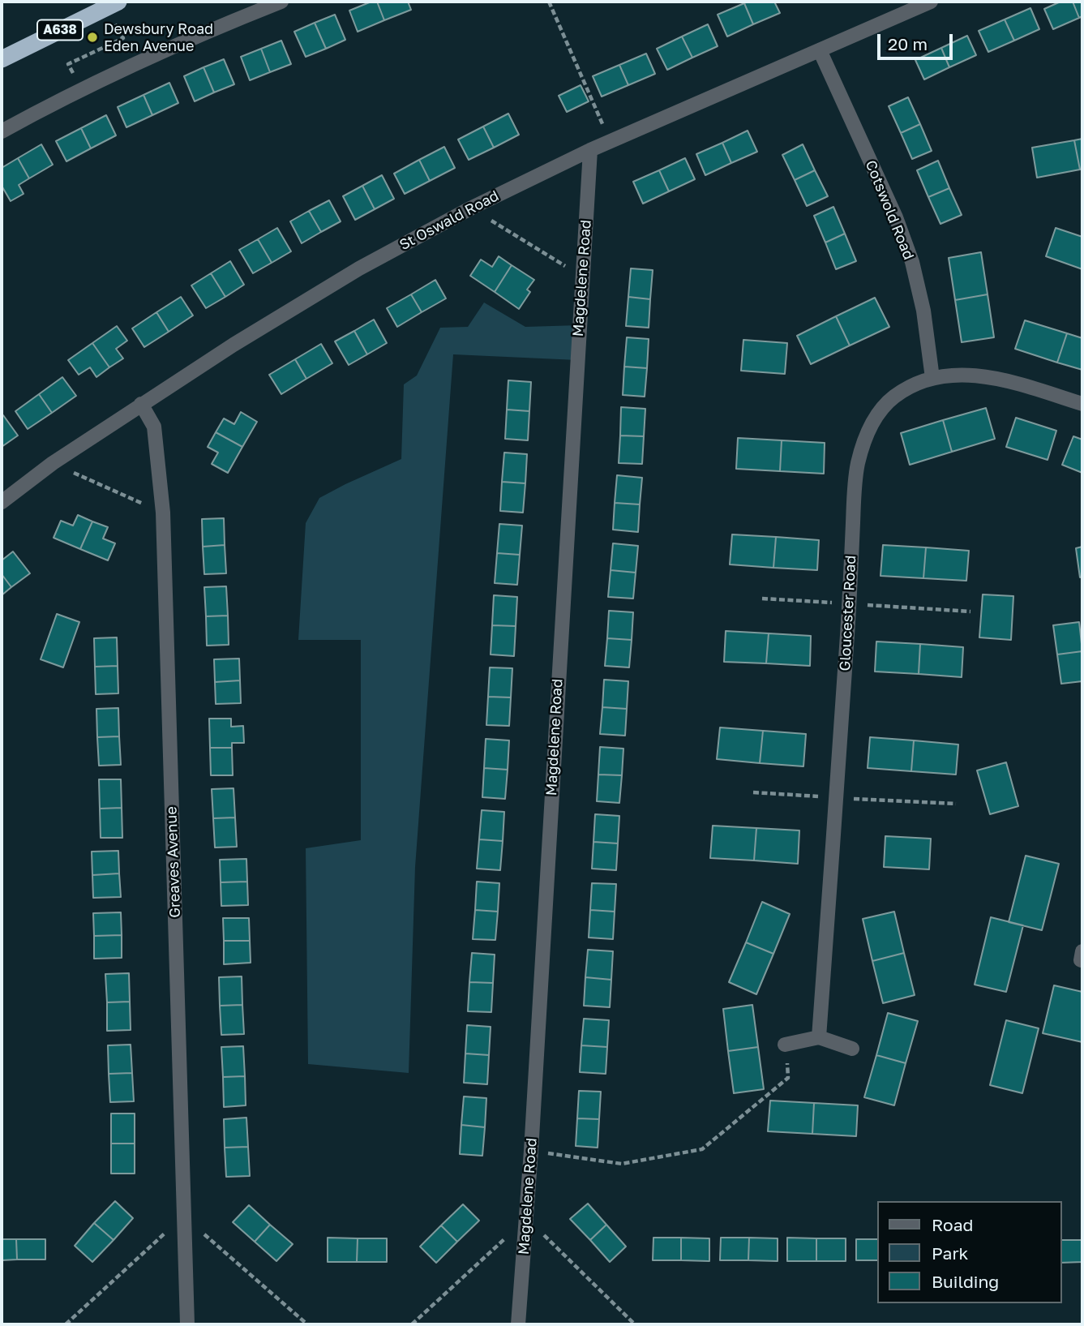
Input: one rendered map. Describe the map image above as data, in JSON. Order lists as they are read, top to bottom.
{
  "streets": {
    "highway": ["A638"],
    "street": [
      "Cotswold Road",
      "St Oswald Road",
      "Magdelene Road",
      "Gloucester Road",
      "Greaves Avenue"
    ]
  },
  "crossings": [
    ["Cotswold Road", "St Oswald Road"],
    ["Cotswold Road", "Gloucester Road"],
    ["St Oswald Road", "Magdelene Road"],
    ["St Oswald Road", "Greaves Avenue"]
  ],
  "places": ["Dewsbury Road Eden Avenue"],
  "legend": ["Road", "Park", "Building"],
  "scale_bar": "20 m"
}
